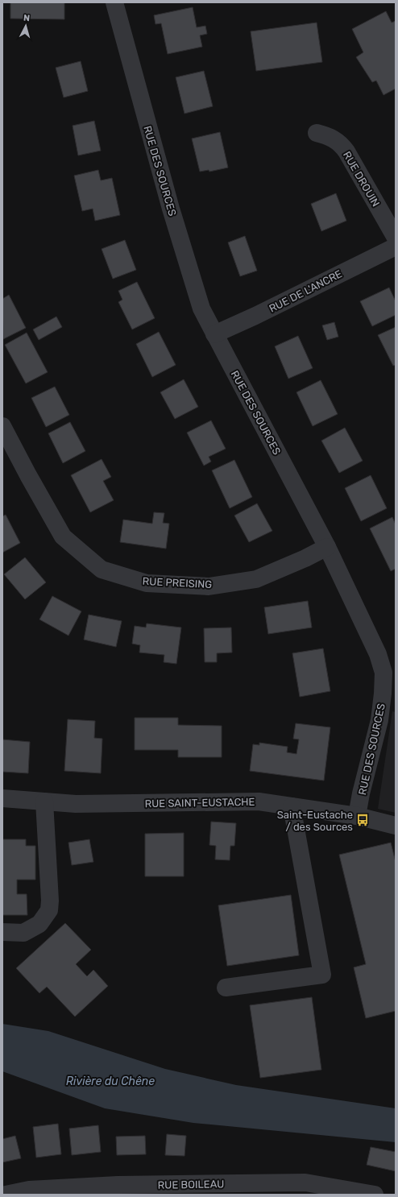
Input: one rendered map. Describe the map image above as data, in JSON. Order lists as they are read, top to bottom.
{
  "streets": {
    "street": [
      "RUE DES SOURCES",
      "RUE DROUIN",
      "RUE DE L'ANCRE",
      "RUE PREISING",
      "RUE SAINT-EUSTACHE",
      "RUE BOILEAU"
    ]
  },
  "crossings": [
    ["RUE DES SOURCES", "RUE DE L'ANCRE"],
    ["RUE DES SOURCES", "RUE PREISING"],
    ["RUE DES SOURCES", "RUE SAINT-EUSTACHE"]
  ],
  "water": ["Rivière du Chêne"],
  "places": {
    "bus stop": ["Saint-Eustache / des Sources"]
  },
  "north": "top"
}
